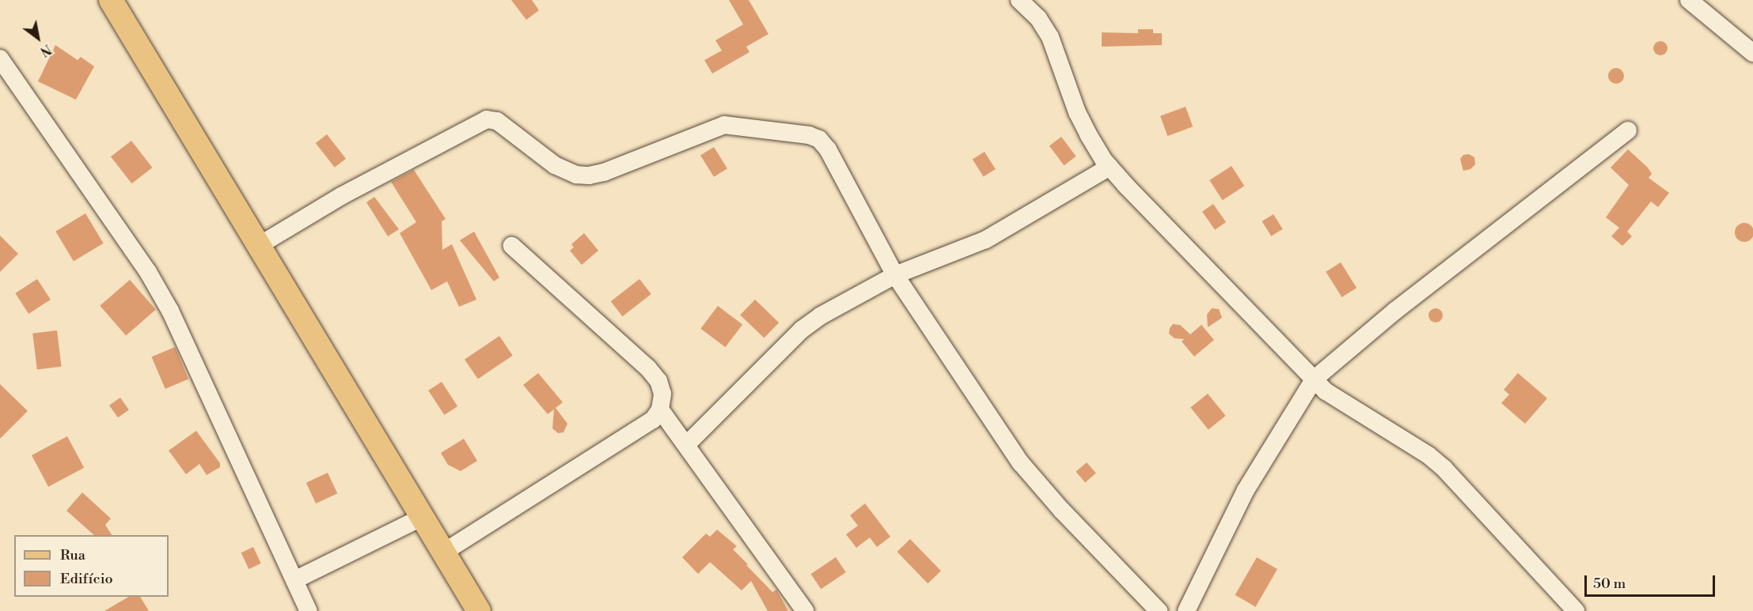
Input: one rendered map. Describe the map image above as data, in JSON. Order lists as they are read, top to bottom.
{
  "legend": ["Rua", "Edifício"],
  "scale_bar": "50 m",
  "north": "bottom right"
}
